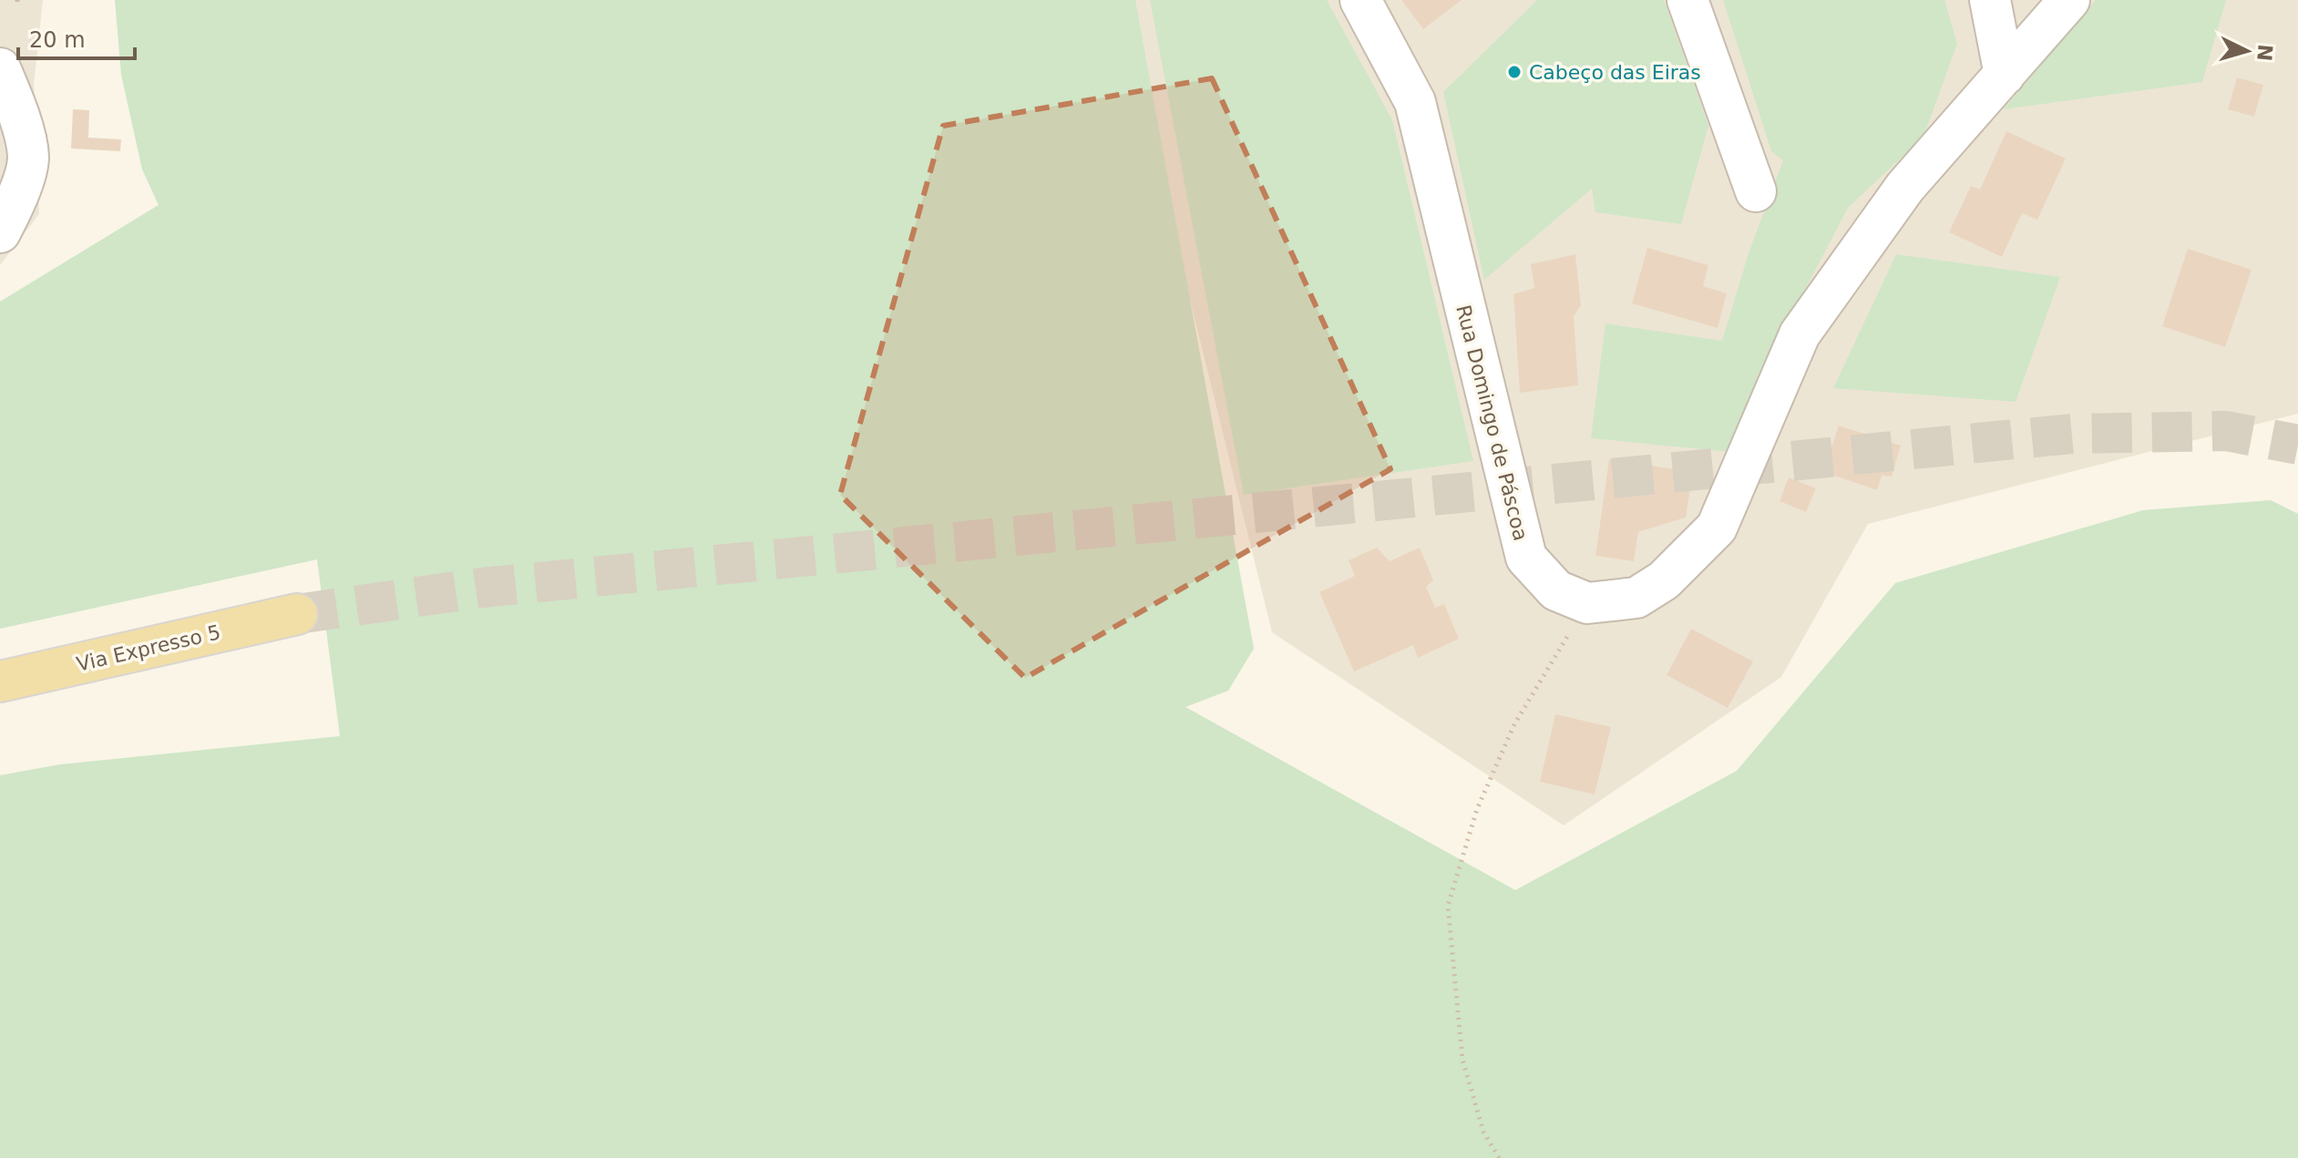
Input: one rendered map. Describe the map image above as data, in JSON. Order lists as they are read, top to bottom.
{
  "streets": {
    "main road": ["Via Expresso 5"],
    "street": ["Rua Domingo de Páscoa"]
  },
  "places": ["Cabeço das Eiras"],
  "scale_bar": "20 m",
  "north": "right"
}
